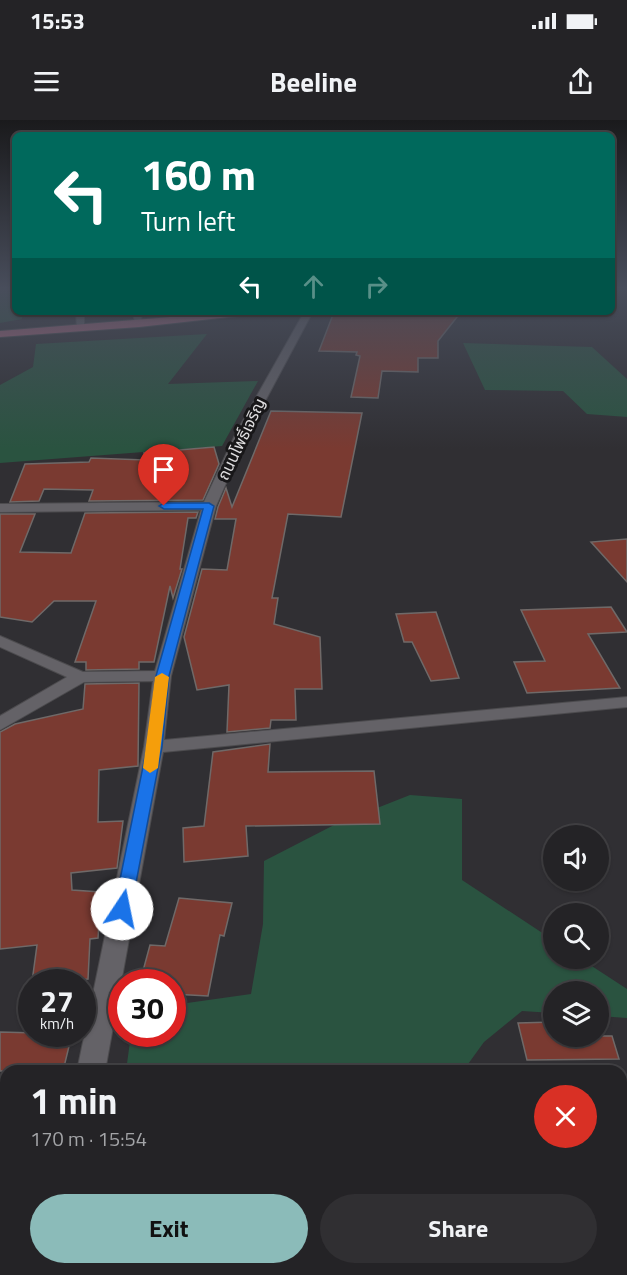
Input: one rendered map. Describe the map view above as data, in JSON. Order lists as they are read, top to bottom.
{
  "streets": {
    "street": ["ถนนโพธิ์เจริญ"]
  },
  "page": {
    "status": "15:53",
    "header": "Beeline",
    "turn": ["160 m", "Turn left"],
    "speed": "27 km/h",
    "limit": "30",
    "heading": ["1 min", "170 m · 15:54"],
    "buttons": ["Exit", "Share"]
  }
}
